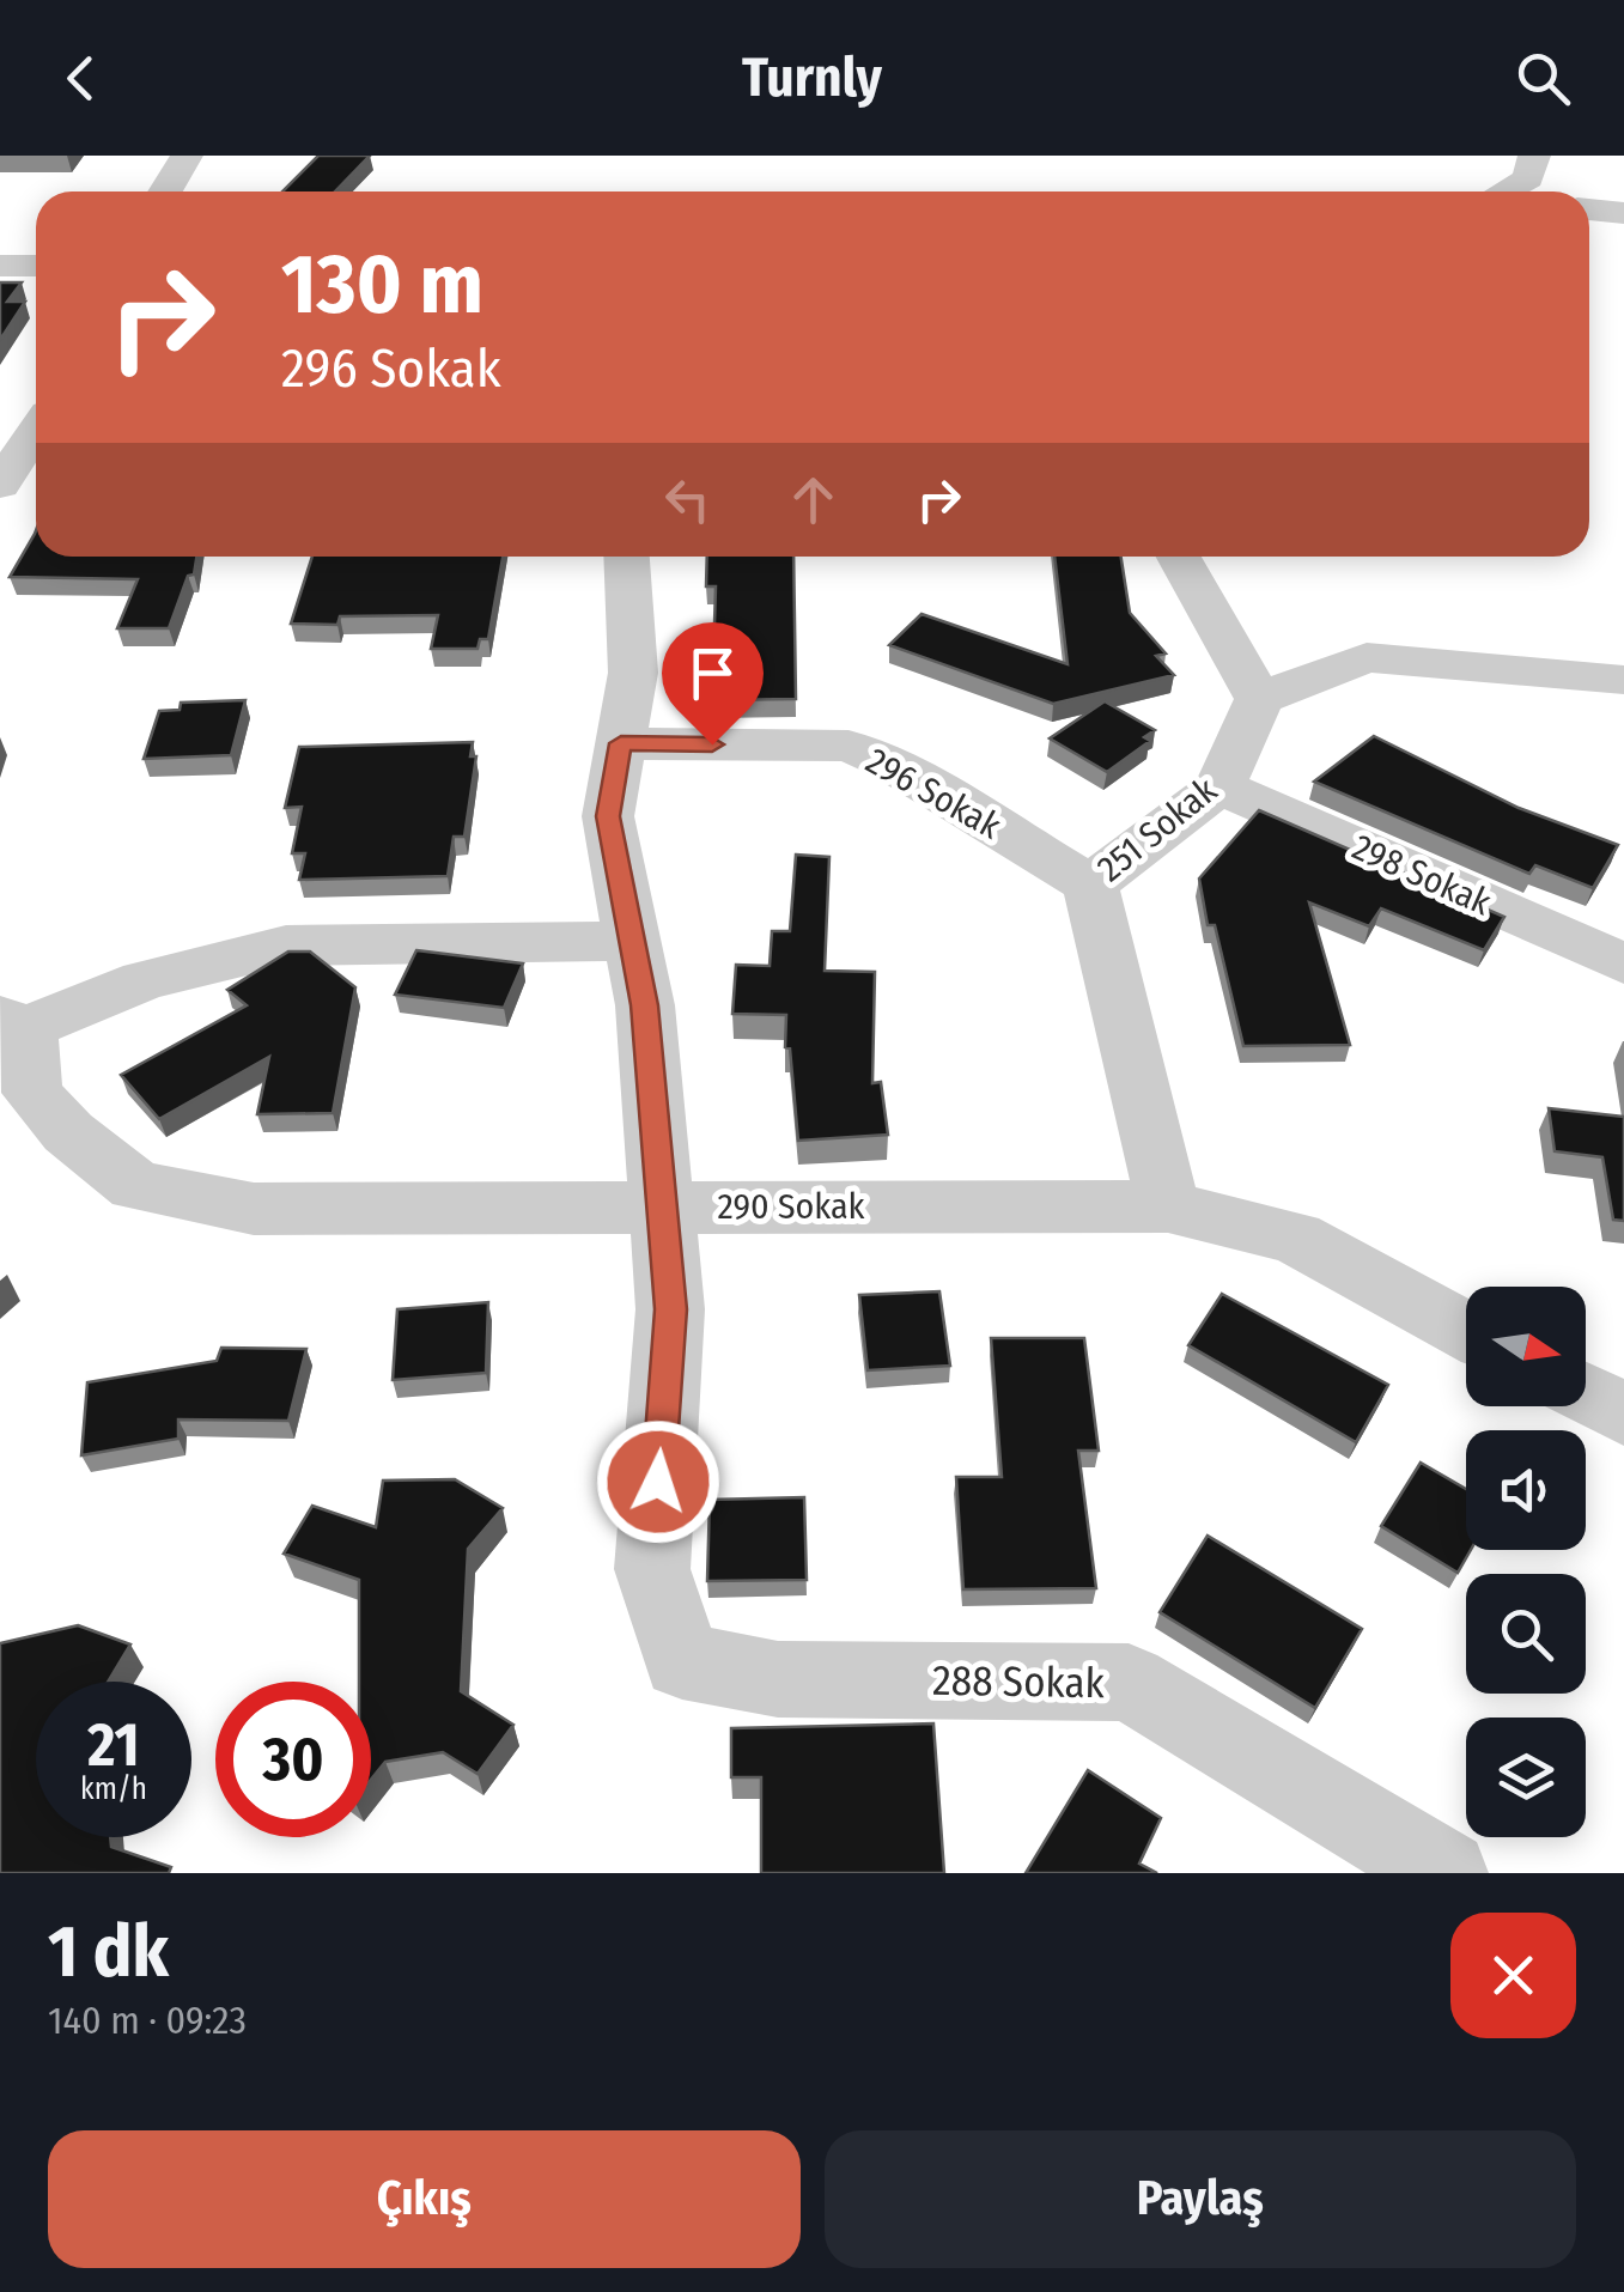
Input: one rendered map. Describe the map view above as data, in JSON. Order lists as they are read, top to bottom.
{
  "streets": {
    "street": [
      "296 Sokak",
      "251 Sokak",
      "298 Sokak",
      "290 Sokak",
      "288 Sokak"
    ]
  },
  "crossings": [
    ["296 Sokak", "251 Sokak"],
    ["251 Sokak", "298 Sokak"],
    ["251 Sokak", "290 Sokak"],
    ["290 Sokak", "288 Sokak"]
  ],
  "north": "right",
  "page": {
    "header": "Turnly",
    "turn": ["130 m", "296 Sokak"],
    "speed": "21 km/h",
    "limit": "30",
    "heading": ["1 dk", "140 m · 09:23"],
    "buttons": ["Çıkış", "Paylaş"]
  }
}
